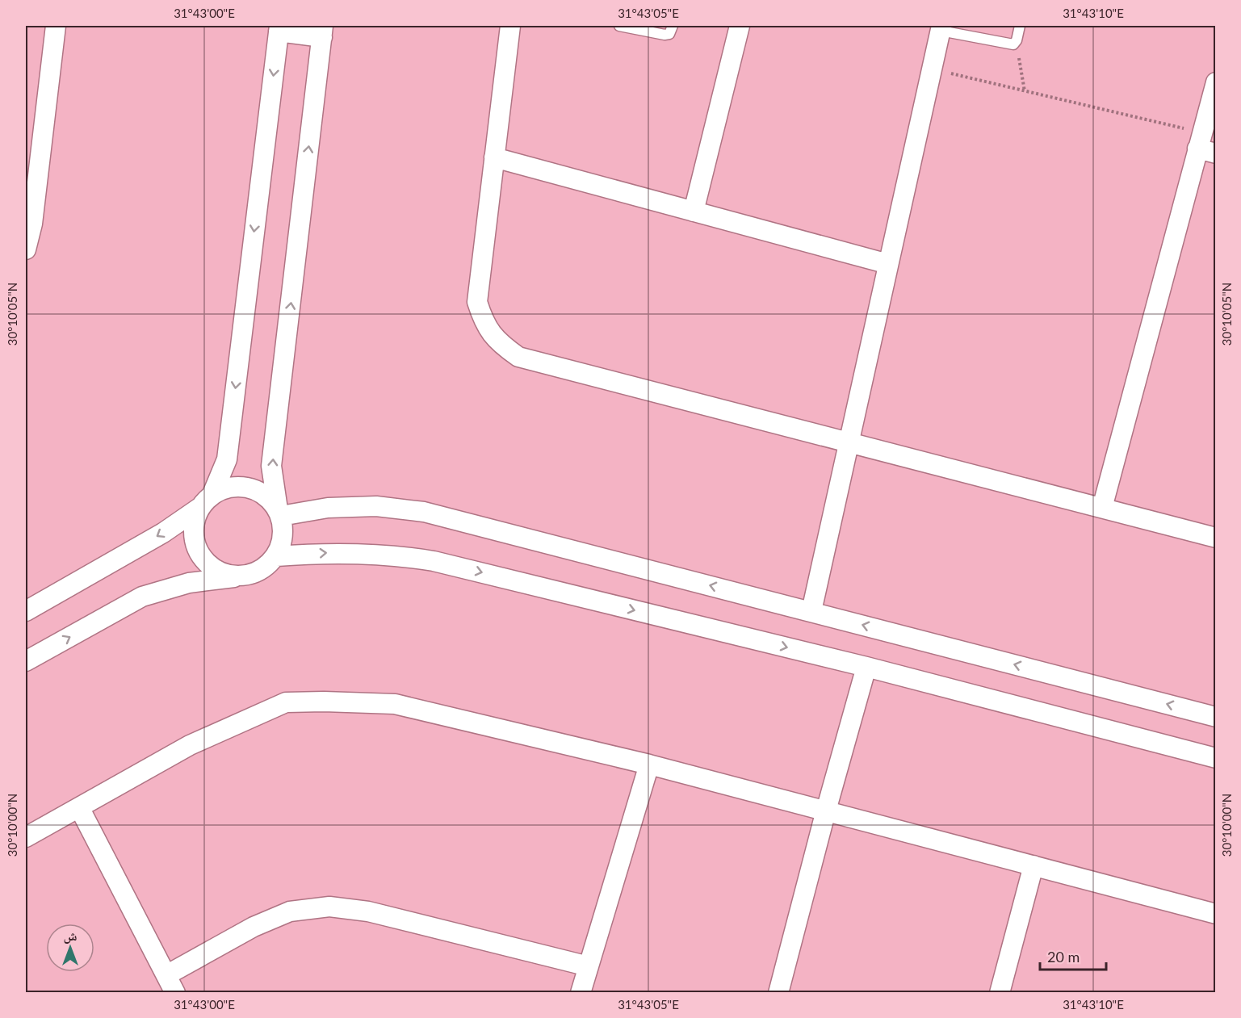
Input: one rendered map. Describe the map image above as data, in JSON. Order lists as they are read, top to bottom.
{
  "scale_bar": "20 m",
  "north": "top",
  "coordinates": [
    "31°43'00\"E",
    "31°43'05\"E",
    "31°43'10\"E",
    "30°10'05\"N",
    "30°10'00\"N"
  ]
}
